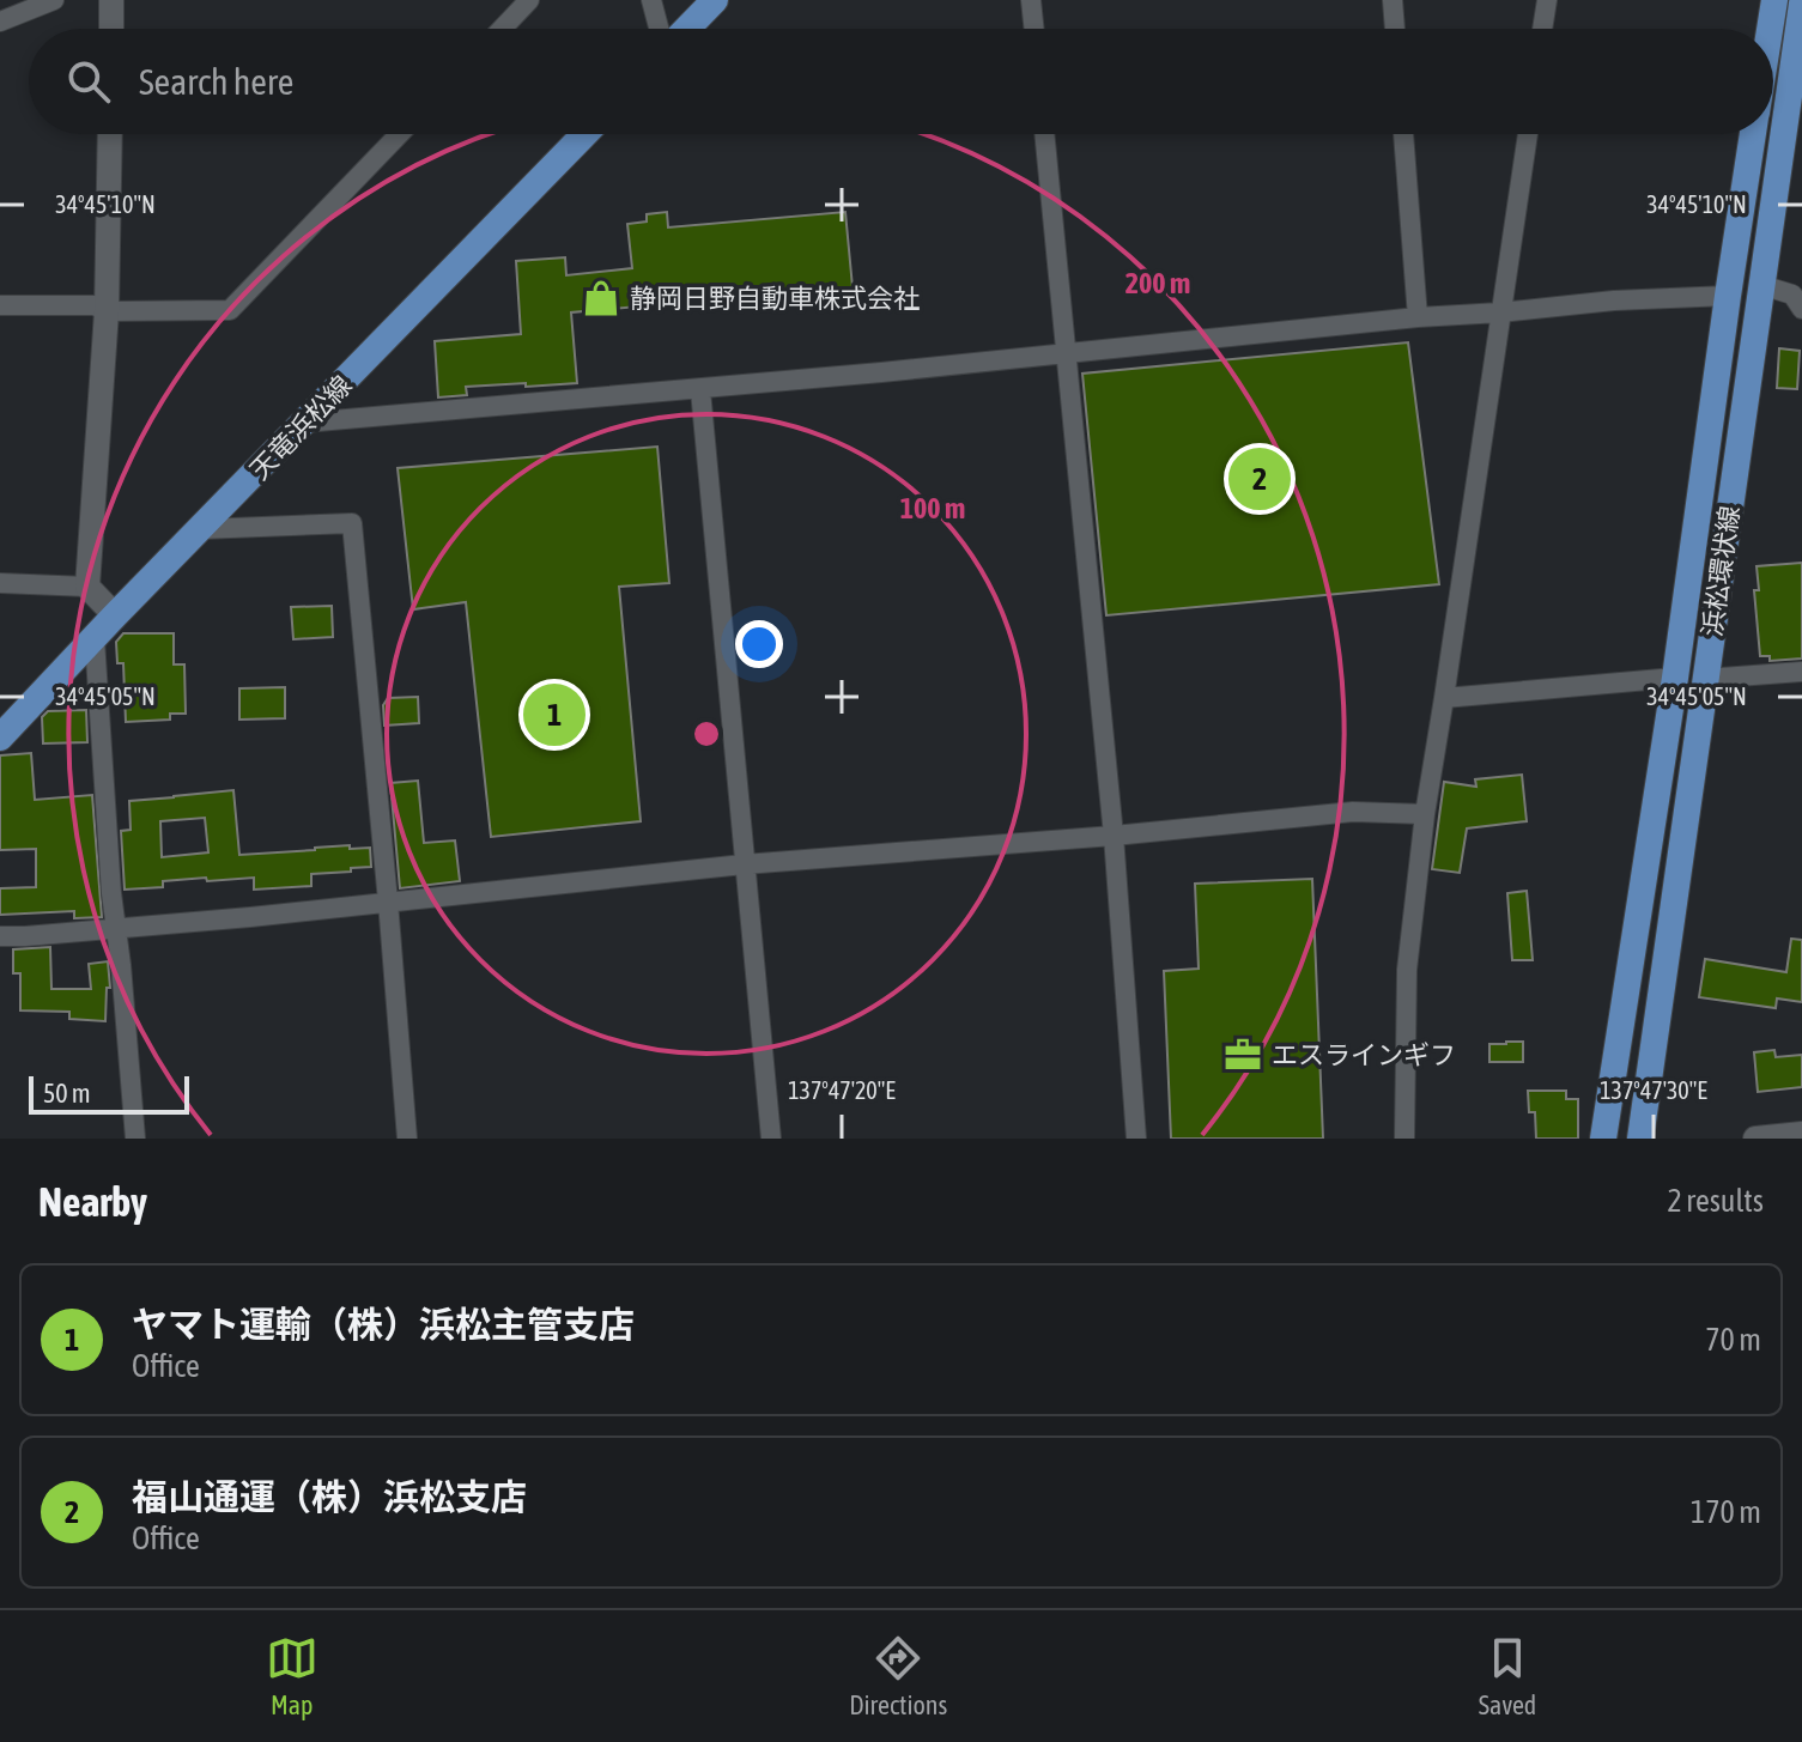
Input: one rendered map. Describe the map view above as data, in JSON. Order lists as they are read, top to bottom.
{
  "streets": {
    "main road": ["天竜浜松線", "浜松環状線"]
  },
  "places": {
    "shop": ["静岡日野自動車株式会社"],
    "office": ["エスラインギフ"]
  },
  "scale_bar": "50 m",
  "page": {
    "search": "Search here",
    "pins": ["2", "1"],
    "scale": "50 m",
    "heading": ["Nearby", "2 results"],
    "list": [
      {
        "mark": "1",
        "name": "ヤマト運輸（株）浜松主管支店",
        "note": "Office",
        "value": "70 m"
      },
      {
        "mark": "2",
        "name": "福山通運（株）浜松支店",
        "note": "Office",
        "value": "170 m"
      }
    ],
    "nav": ["Map", "Directions", "Saved"]
  },
  "coordinates": [
    "34°45'10\"N",
    "34°45'05\"N",
    "137°47'20\"E",
    "137°47'30\"E"
  ],
  "rings": ["200 m", "100 m"]
}
